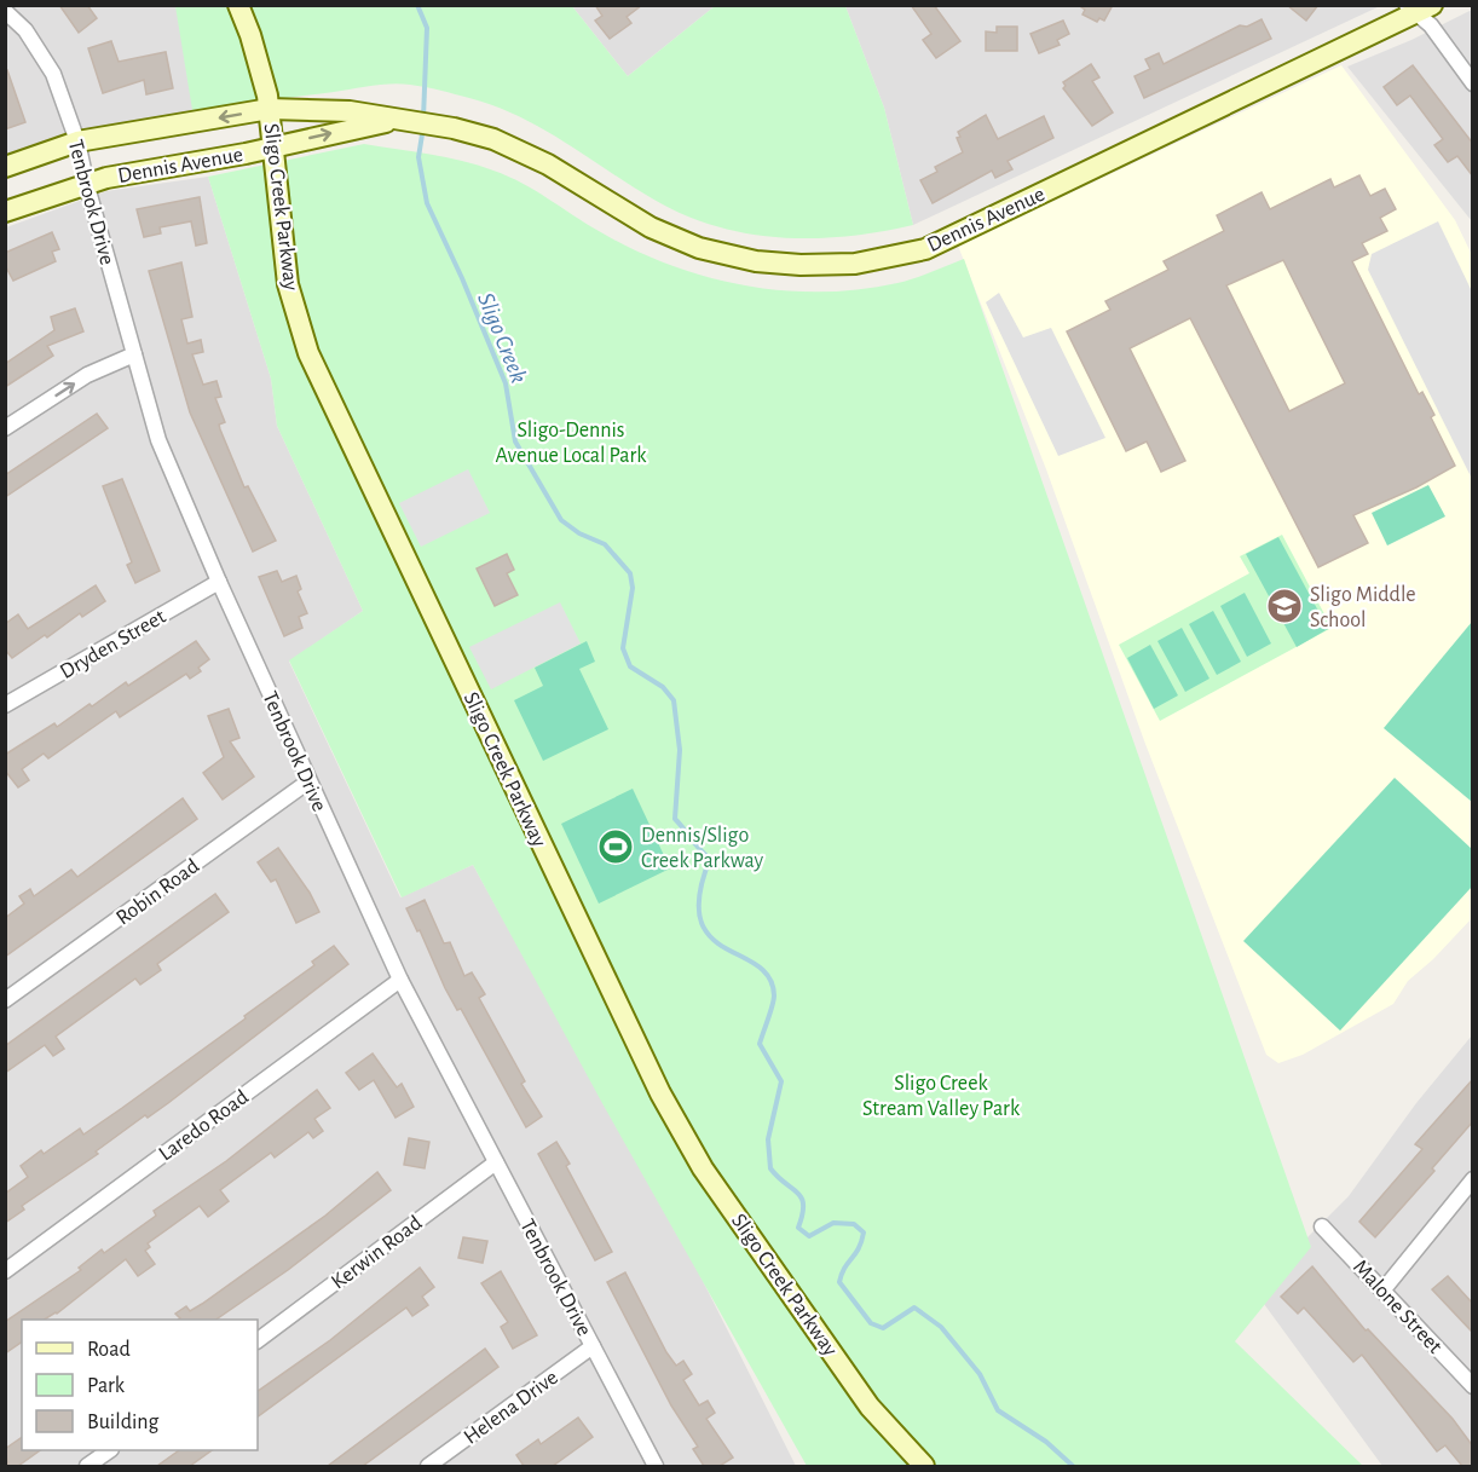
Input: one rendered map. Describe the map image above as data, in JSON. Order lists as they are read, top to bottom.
{
  "streets": {
    "street": [
      "Dennis Avenue",
      "Tenbrook Drive",
      "Sligo Creek Parkway",
      "Dryden Street",
      "Robin Road",
      "Laredo Road",
      "Kerwin Road",
      "Malone Street",
      "Helena Drive"
    ]
  },
  "crossings": [
    ["Dennis Avenue", "Tenbrook Drive"],
    ["Dennis Avenue", "Sligo Creek Parkway"],
    ["Tenbrook Drive", "Dryden Street"],
    ["Tenbrook Drive", "Robin Road"],
    ["Tenbrook Drive", "Laredo Road"],
    ["Tenbrook Drive", "Kerwin Road"],
    ["Tenbrook Drive", "Helena Drive"]
  ],
  "water": ["Sligo Creek"],
  "parks": ["Sligo-Dennis Avenue Local Park", "Sligo Creek Stream Valley Park"],
  "places": {
    "school or university": ["Sligo Middle School"],
    "sports": ["Dennis/Sligo Creek Parkway"]
  },
  "legend": ["Road", "Park", "Building"]
}
